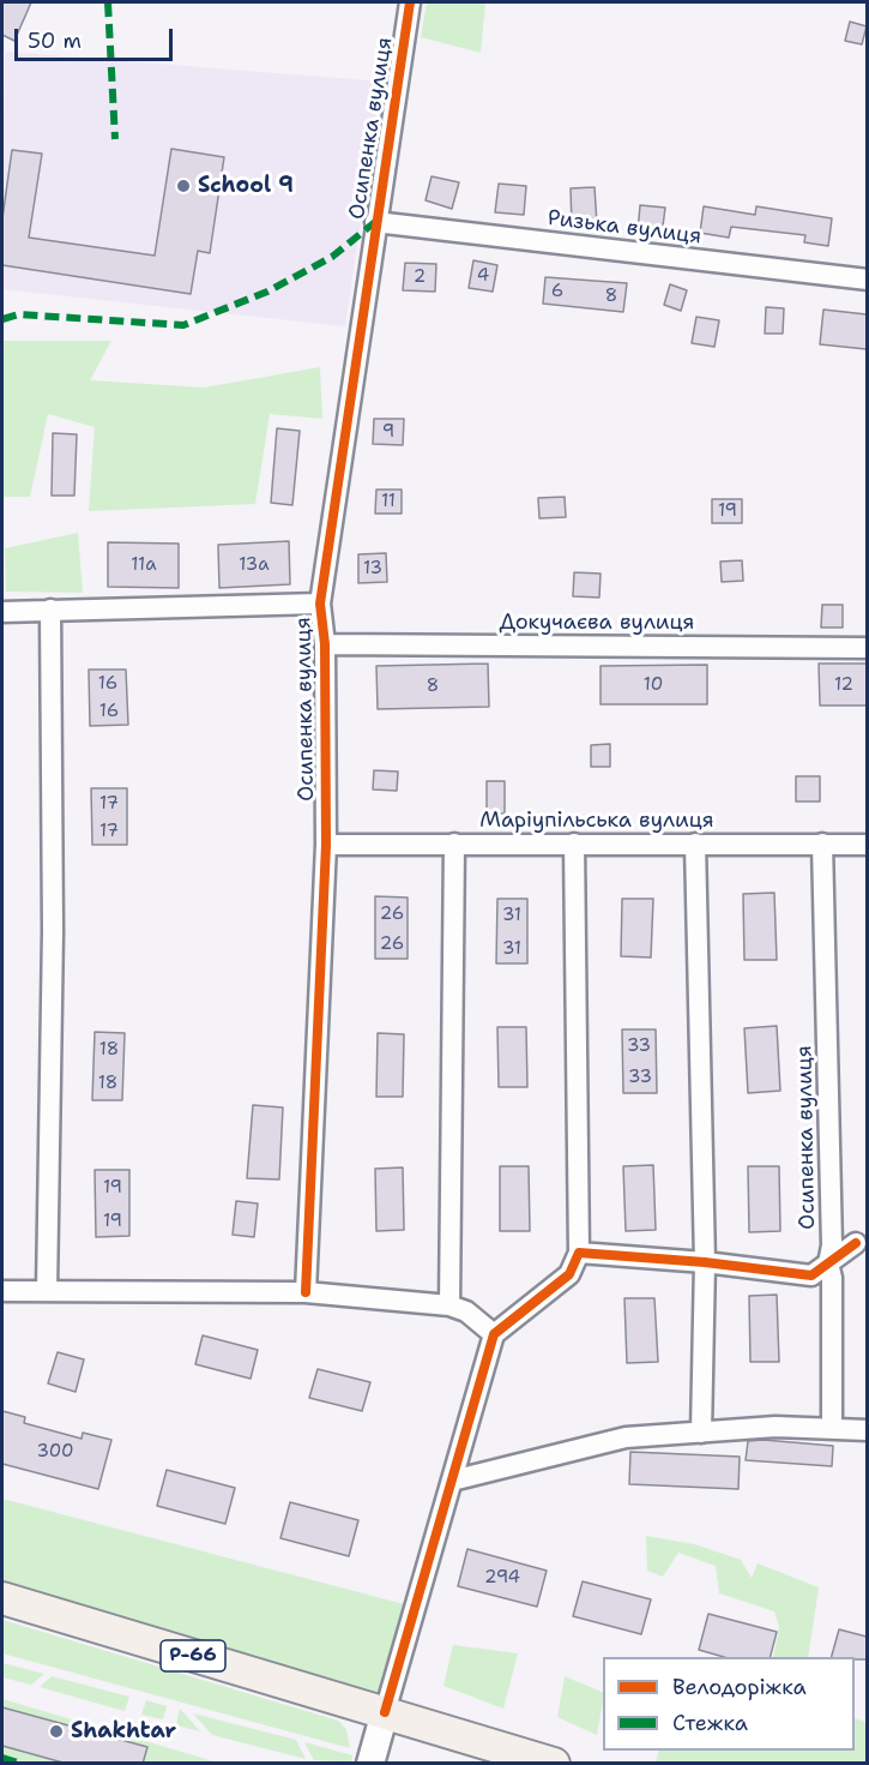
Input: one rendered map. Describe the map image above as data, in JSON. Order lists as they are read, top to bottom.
{
  "streets": {
    "main road": ["Р-66"],
    "street": [
      "Осипенка вулиця",
      "Ризька вулиця",
      "Докучаєва вулиця",
      "Маріупільська вулиця"
    ]
  },
  "crossings": [
    ["Осипенка вулиця", "Ризька вулиця"],
    ["Осипенка вулиця", "Докучаєва вулиця"],
    ["Осипенка вулиця", "Маріупільська вулиця"]
  ],
  "places": ["School 9", "Shakhtar"],
  "house_numbers": [
    "4",
    "2",
    "6",
    "8",
    "9",
    "11",
    "19",
    "11а",
    "13а",
    "13",
    "16",
    "10",
    "12",
    "8",
    "16",
    "17",
    "17",
    "26",
    "31",
    "26",
    "31",
    "33",
    "18",
    "33",
    "18",
    "19",
    "19",
    "300",
    "294"
  ],
  "legend": ["Велодоріжка", "Стежка"],
  "scale_bar": "50 m"
}
